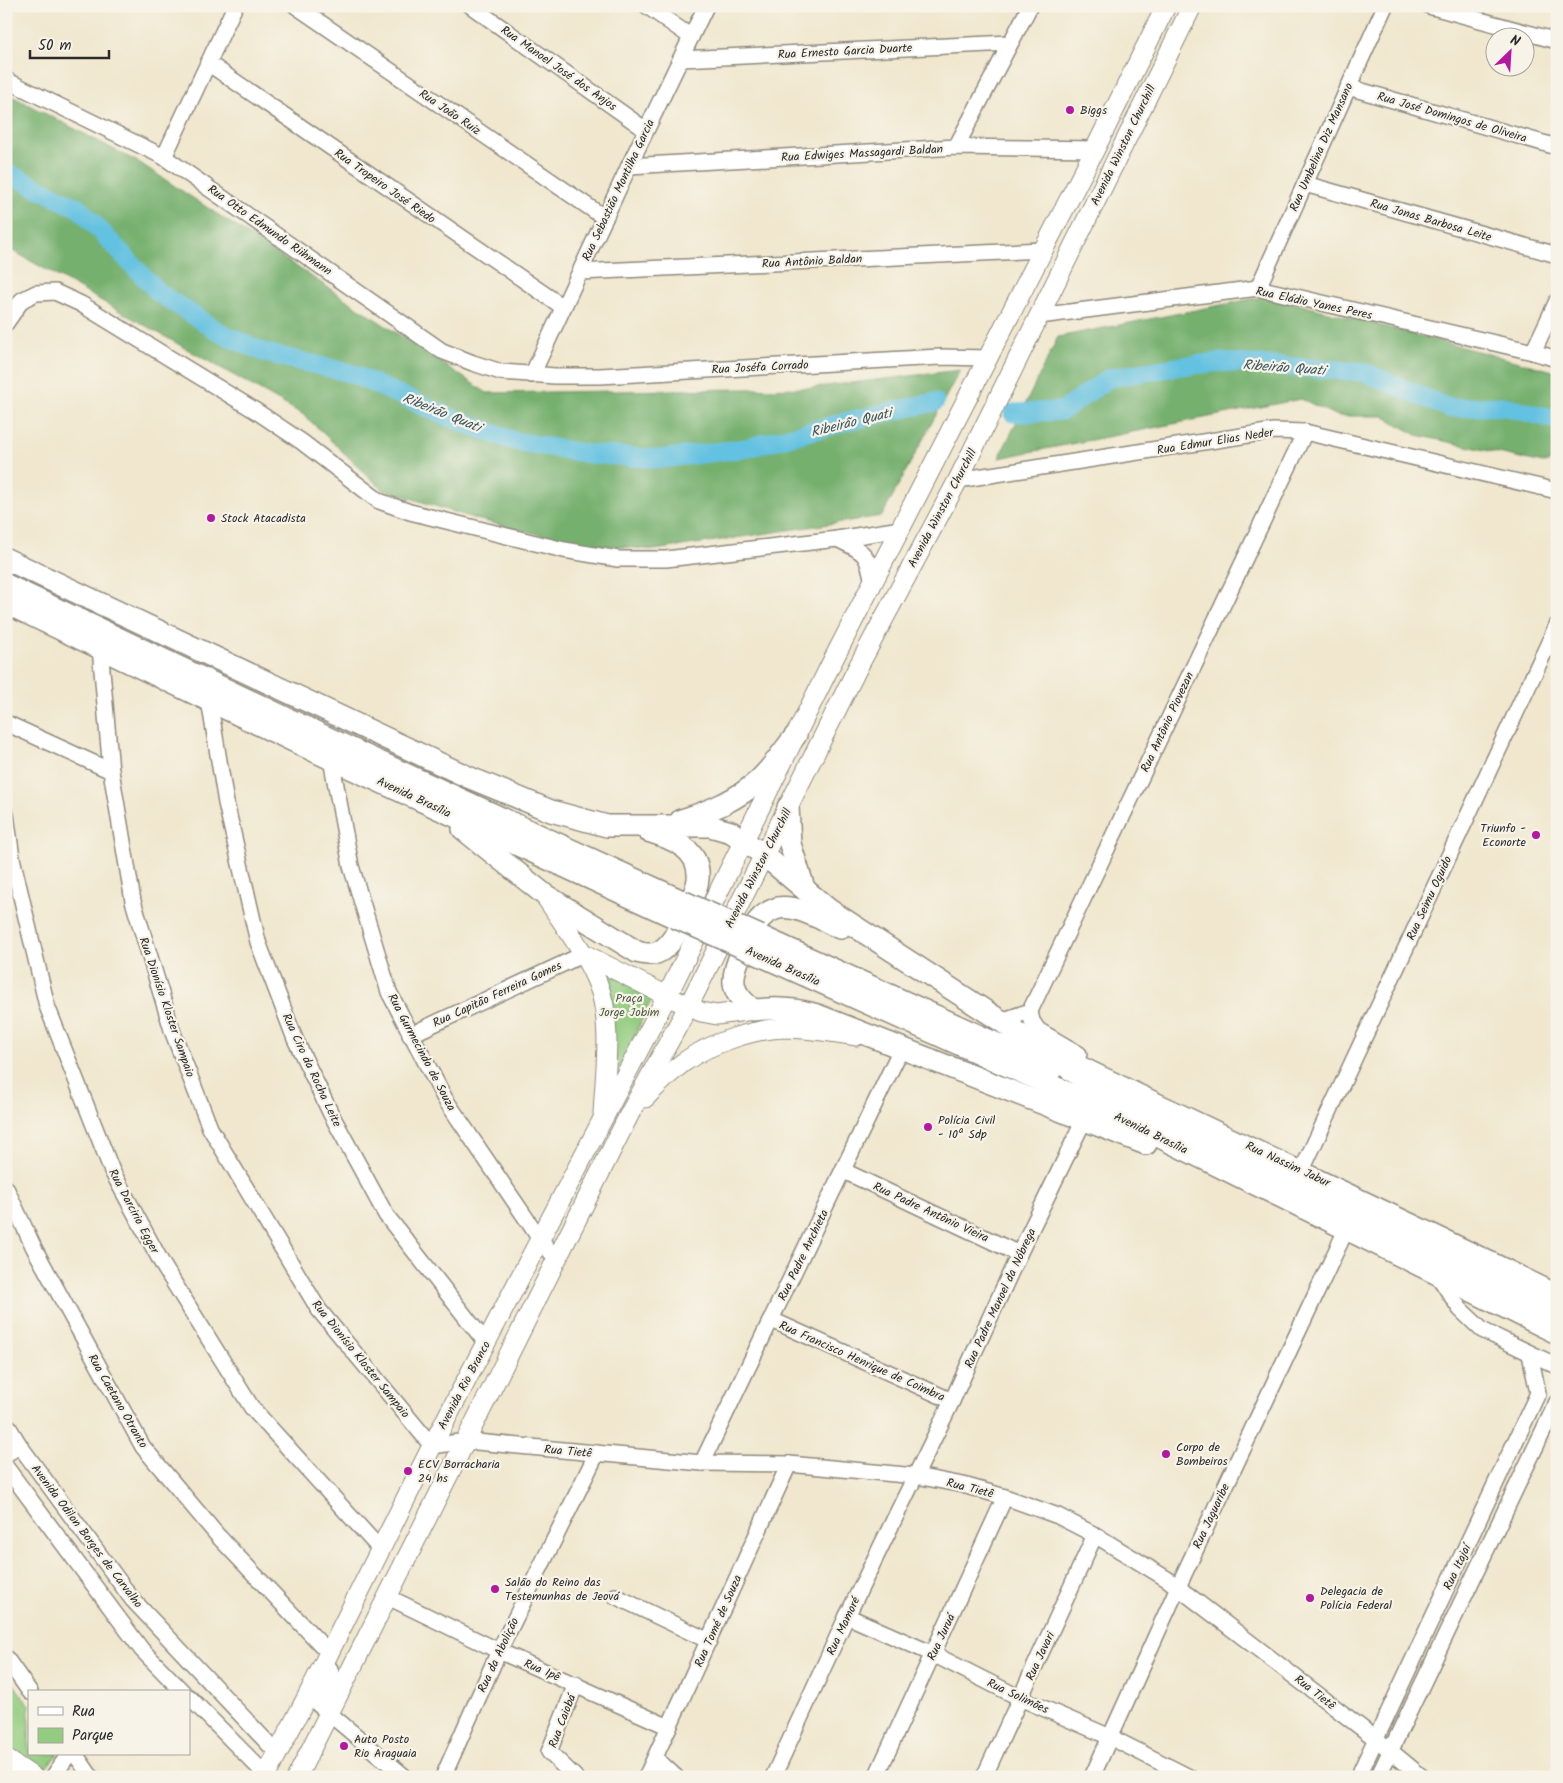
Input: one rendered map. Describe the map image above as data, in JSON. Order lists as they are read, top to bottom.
{
  "streets": {
    "highway": ["Avenida Brasília"],
    "main road": ["Avenida Winston Churchill", "Avenida Rio Branco"],
    "street": [
      "Rua Ernesto Garcia Duarte",
      "Rua Manoel José dos Anjos",
      "Rua João Ruiz",
      "Rua José Domingos de Oliveira",
      "Rua Umbelina Diz Mansano",
      "Rua Edwiges Massagardi Baldan",
      "Rua Tropeiro José Riedo",
      "Rua Sebastião Montilha Garcia",
      "Rua Jonas Barbosa Leite",
      "Rua Otto Edmundo Riihmann",
      "Rua Antônio Baldan",
      "Rua Eládio Yanes Peres",
      "Rua Joséfa Corrado",
      "Rua Edmur Elias Neder",
      "Rua Antônio Piovezan",
      "Rua Seimu Oguido",
      "Rua Capitão Ferreira Gomes",
      "Rua Dionísio Kloster Sampaio",
      "Rua Gurmecindo de Souza",
      "Rua Ciro da Rocha Leite",
      "Rua Nassim Jabur",
      "Rua Darcirio Egger",
      "Rua Padre Antônio Vieira",
      "Rua Padre Anchieta",
      "Rua Padre Manoel da Nóbrega",
      "Rua Francisco Henrique de Coimbra",
      "Rua Caetano Otranto",
      "Rua Tietê",
      "Rua Jaguaribe",
      "Avenida Odilon Borges de Carvalho",
      "Rua Itajaí",
      "Rua Tomé de Souza",
      "Rua Mamoré",
      "Rua Juruá",
      "Rua da Abolição",
      "Rua Javari",
      "Rua Ipê",
      "Rua Solimões",
      "Rua Caiobá"
    ]
  },
  "crossings": [
    ["Rua Ernesto Garcia Duarte", "Rua Sebastião Montilha Garcia"],
    ["Rua Manoel José dos Anjos", "Rua Sebastião Montilha Garcia"],
    ["Rua João Ruiz", "Rua Sebastião Montilha Garcia"],
    ["Rua José Domingos de Oliveira", "Rua Umbelina Diz Mansano"],
    ["Avenida Winston Churchill", "Rua Edwiges Massagardi Baldan"],
    ["Avenida Winston Churchill", "Rua Antônio Baldan"],
    ["Avenida Winston Churchill", "Rua Eládio Yanes Peres"],
    ["Avenida Winston Churchill", "Rua Joséfa Corrado"],
    ["Avenida Winston Churchill", "Rua Edmur Elias Neder"],
    ["Avenida Winston Churchill", "Avenida Rio Branco"],
    ["Rua Umbelina Diz Mansano", "Rua Jonas Barbosa Leite"],
    ["Rua Umbelina Diz Mansano", "Rua Eládio Yanes Peres"],
    ["Rua Edwiges Massagardi Baldan", "Rua Sebastião Montilha Garcia"],
    ["Rua Tropeiro José Riedo", "Rua Sebastião Montilha Garcia"],
    ["Rua Sebastião Montilha Garcia", "Rua Otto Edmundo Riihmann"],
    ["Rua Sebastião Montilha Garcia", "Rua Antônio Baldan"],
    ["Rua Sebastião Montilha Garcia", "Rua Joséfa Corrado"],
    ["Rua Otto Edmundo Riihmann", "Rua Joséfa Corrado"],
    ["Rua Edmur Elias Neder", "Rua Antônio Piovezan"],
    ["Avenida Brasília", "Rua Dionísio Kloster Sampaio"],
    ["Avenida Brasília", "Rua Gurmecindo de Souza"],
    ["Avenida Brasília", "Rua Ciro da Rocha Leite"],
    ["Avenida Brasília", "Rua Nassim Jabur"],
    ["Avenida Brasília", "Rua Jaguaribe"],
    ["Rua Seimu Oguido", "Rua Nassim Jabur"],
    ["Rua Capitão Ferreira Gomes", "Rua Gurmecindo de Souza"],
    ["Rua Dionísio Kloster Sampaio", "Avenida Rio Branco"],
    ["Rua Dionísio Kloster Sampaio", "Rua Tietê"],
    ["Rua Gurmecindo de Souza", "Avenida Rio Branco"],
    ["Rua Ciro da Rocha Leite", "Avenida Rio Branco"],
    ["Rua Darcirio Egger", "Avenida Rio Branco"],
    ["Rua Padre Antônio Vieira", "Rua Padre Anchieta"],
    ["Rua Padre Antônio Vieira", "Rua Padre Manoel da Nóbrega"],
    ["Rua Padre Anchieta", "Rua Francisco Henrique de Coimbra"],
    ["Rua Padre Anchieta", "Rua Tietê"],
    ["Rua Padre Manoel da Nóbrega", "Rua Francisco Henrique de Coimbra"],
    ["Rua Padre Manoel da Nóbrega", "Rua Tietê"],
    ["Rua Padre Manoel da Nóbrega", "Rua Mamoré"],
    ["Avenida Rio Branco", "Rua Caetano Otranto"],
    ["Avenida Rio Branco", "Rua Tietê"],
    ["Avenida Rio Branco", "Avenida Odilon Borges de Carvalho"],
    ["Avenida Rio Branco", "Rua Ipê"],
    ["Rua Tietê", "Rua Jaguaribe"],
    ["Rua Tietê", "Rua Itajaí"],
    ["Rua Tietê", "Rua Tomé de Souza"],
    ["Rua Tietê", "Rua Mamoré"],
    ["Rua Tietê", "Rua Juruá"],
    ["Rua Tietê", "Rua da Abolição"],
    ["Rua Tietê", "Rua Javari"],
    ["Rua Jaguaribe", "Rua Solimões"],
    ["Rua Tomé de Souza", "Rua Ipê"],
    ["Rua Mamoré", "Rua Solimões"],
    ["Rua Juruá", "Rua Solimões"],
    ["Rua da Abolição", "Rua Ipê"],
    ["Rua Javari", "Rua Solimões"],
    ["Rua Ipê", "Rua Caiobá"]
  ],
  "water": ["Ribeirão Quati"],
  "parks": ["Praça Jorge Jobim"],
  "places": [
    "Biggs",
    "Stock Atacadista",
    "Triunfo - Econorte",
    "Polícia Civil - 10ª Sdp",
    "Corpo de Bombeiros",
    "ECV Borracharia 24 hs",
    "Salão do Reino das Testemunhas de Jeová",
    "Delegacia de Polícia Federal",
    "Auto Posto Rio Araguaia"
  ],
  "legend": ["Rua", "Parque"],
  "scale_bar": "50 m",
  "north": "top right"
}
